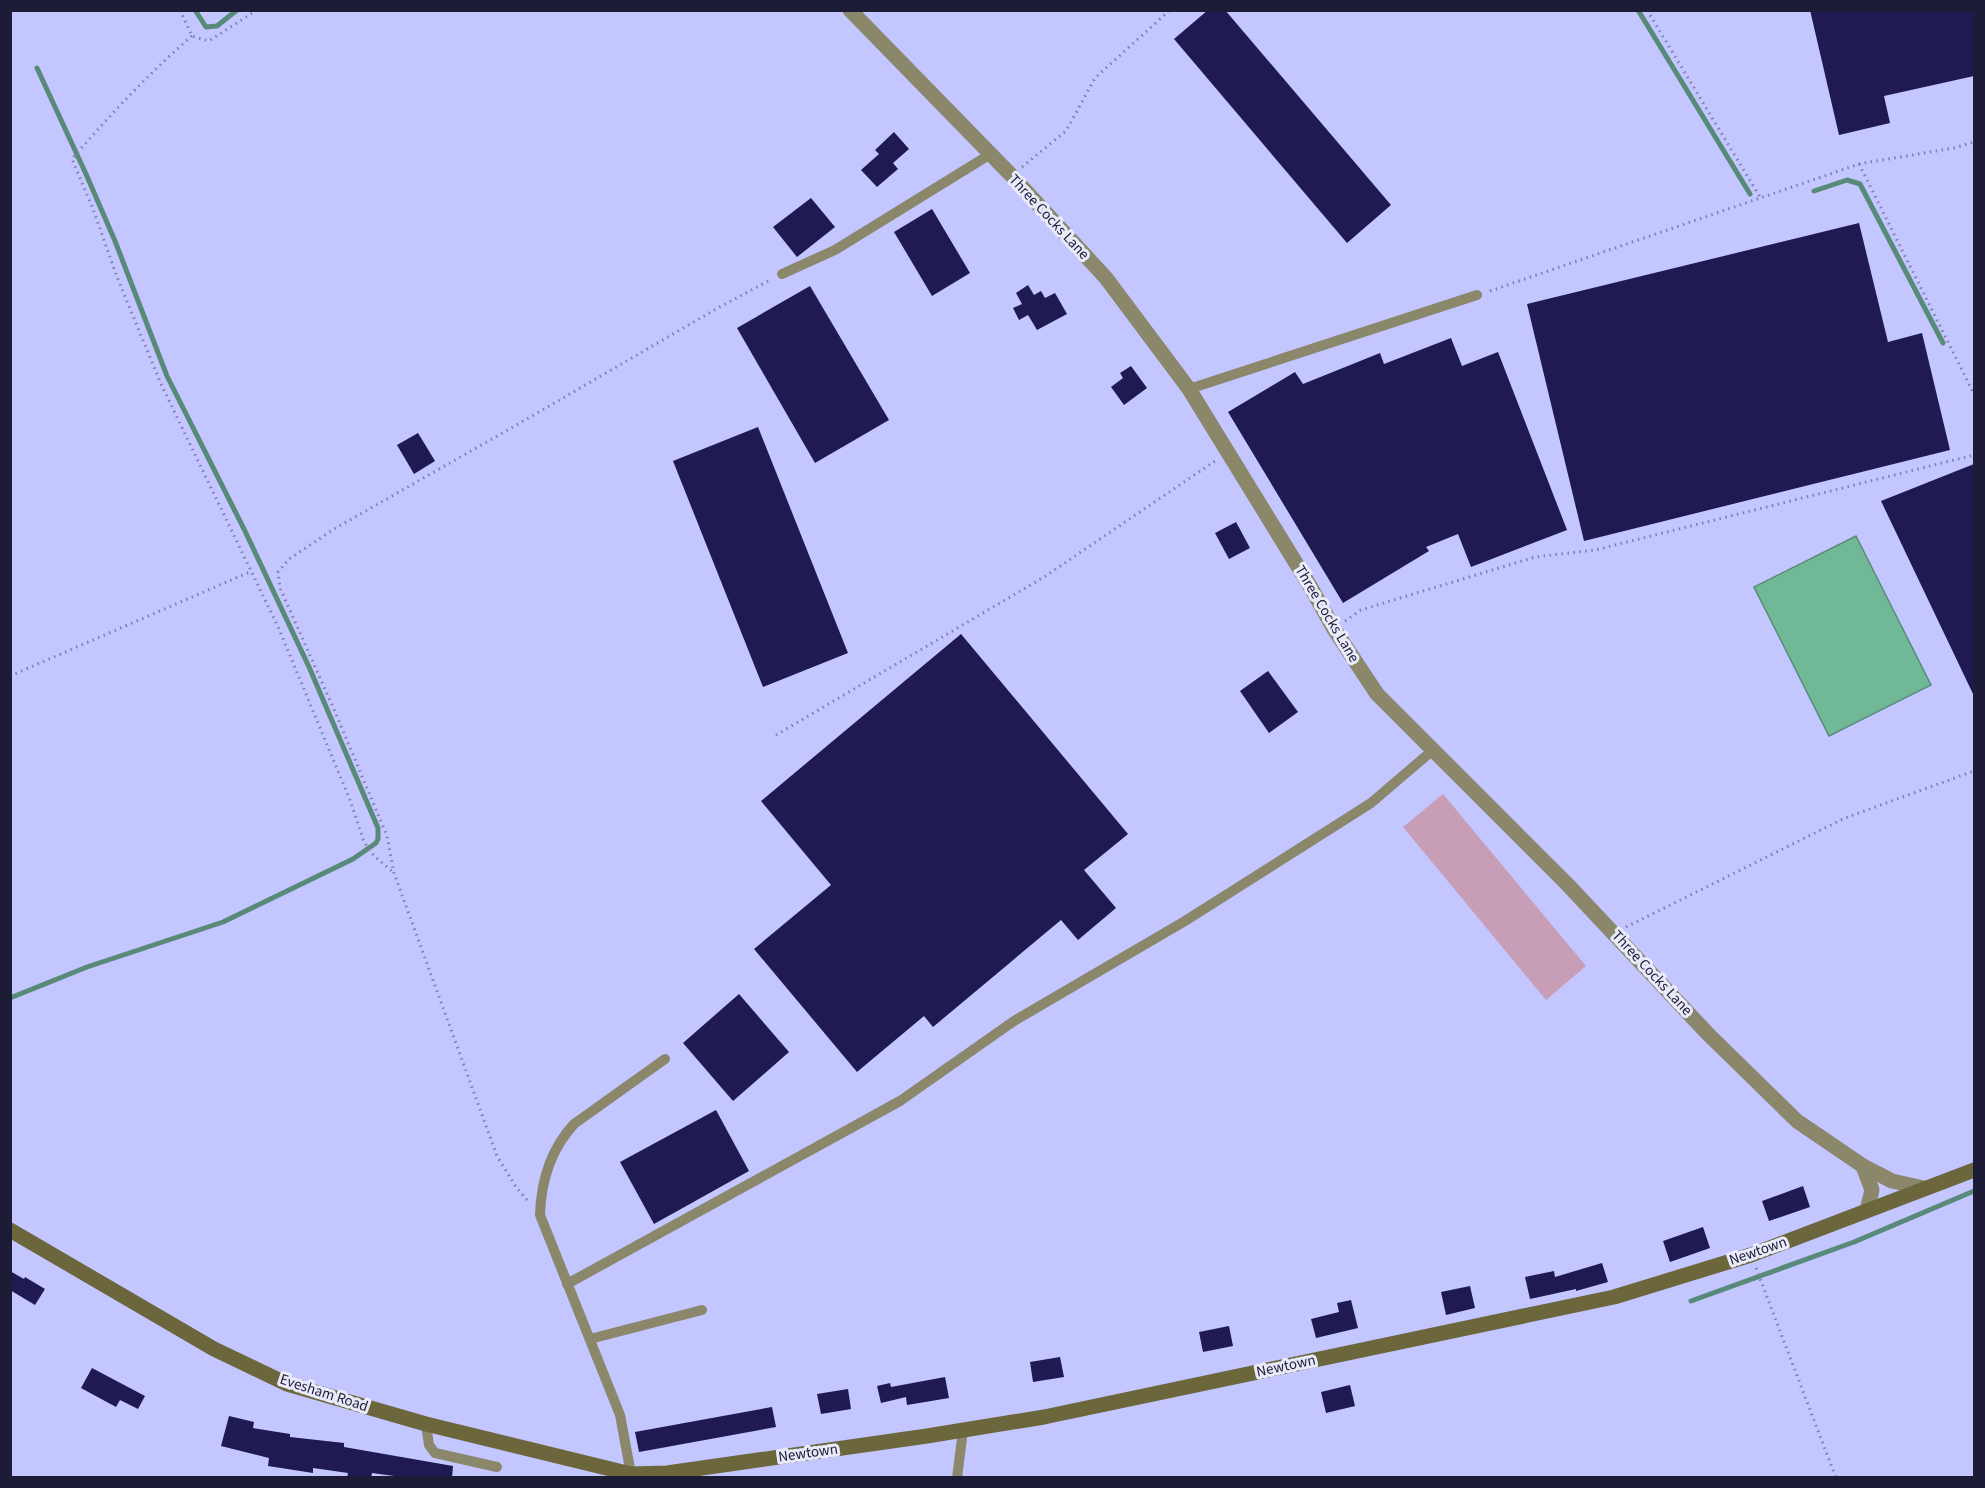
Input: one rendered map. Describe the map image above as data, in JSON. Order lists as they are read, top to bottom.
{
  "streets": {
    "main road": ["Newtown", "Evesham Road"],
    "street": ["Three Cocks Lane"]
  },
  "crossings": [
    ["Three Cocks Lane", "Newtown"],
    ["Newtown", "Evesham Road"]
  ]
}
